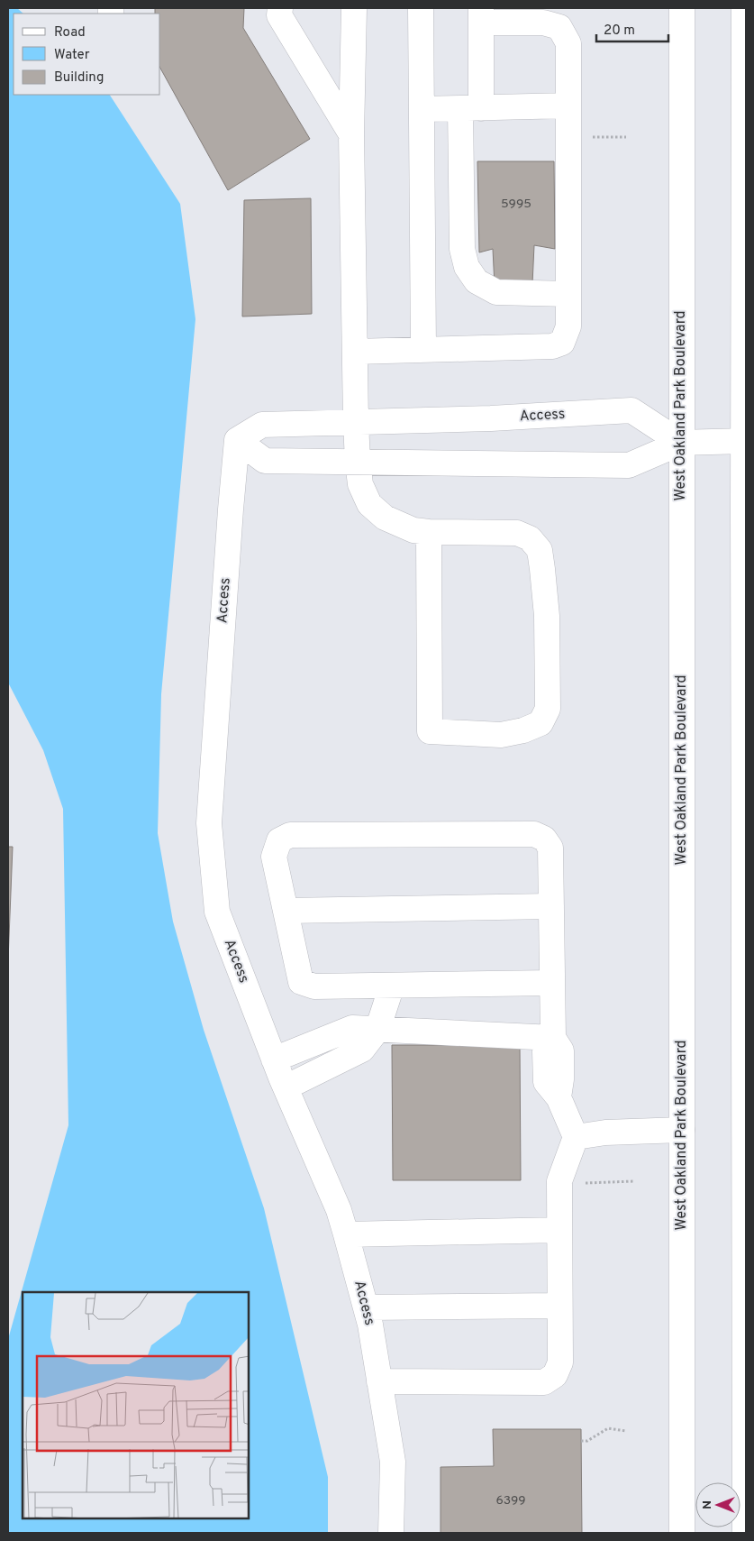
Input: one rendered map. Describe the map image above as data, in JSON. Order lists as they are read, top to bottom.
{
  "streets": {
    "main road": ["West Oakland Park Boulevard", "Access"]
  },
  "crossings": [
    ["West Oakland Park Boulevard", "Access"]
  ],
  "house_numbers": ["5995", "6399"],
  "legend": ["Road", "Water", "Building"],
  "scale_bar": "20 m",
  "north": "left"
}
